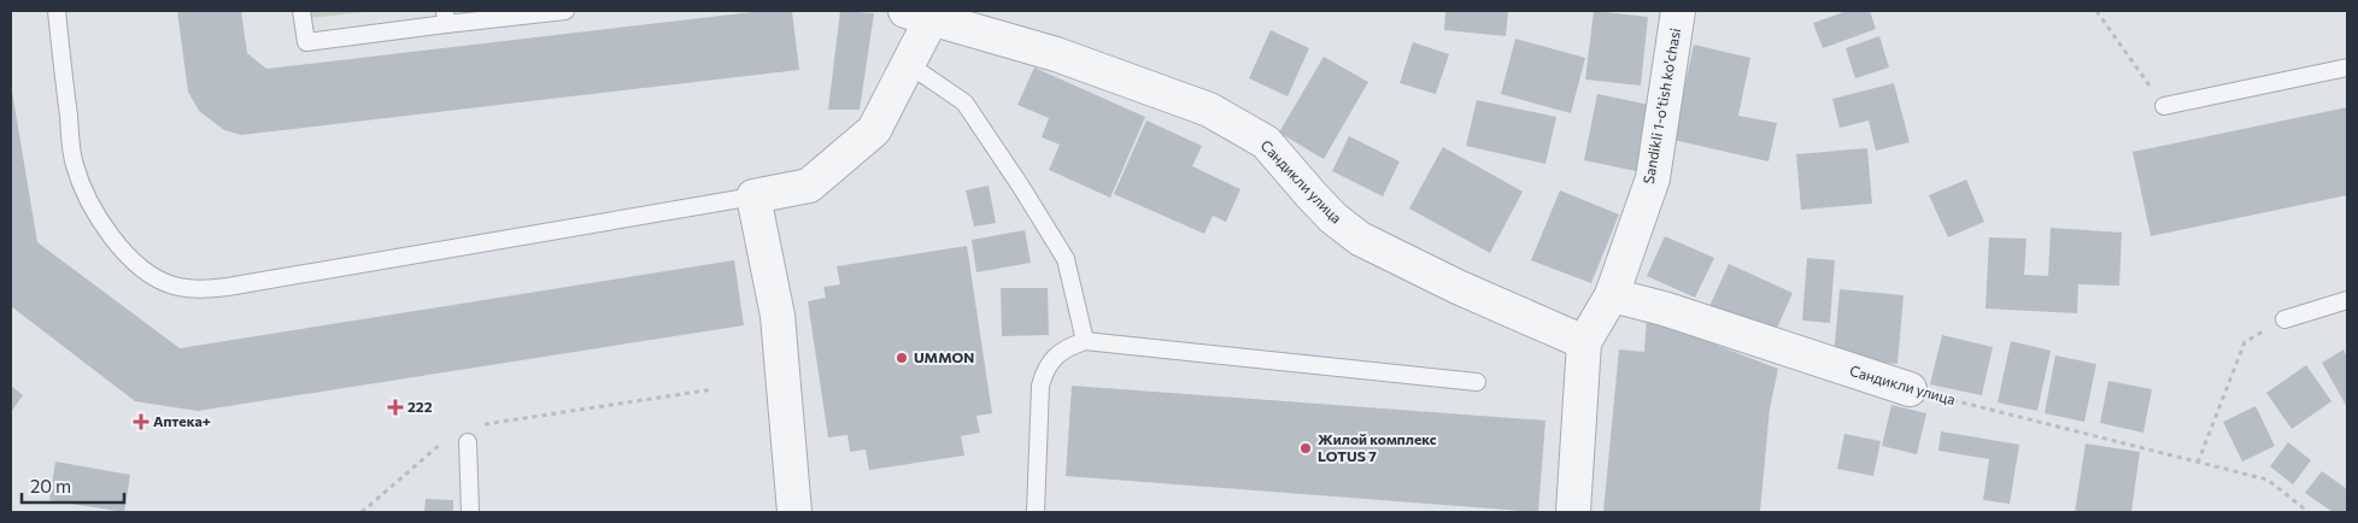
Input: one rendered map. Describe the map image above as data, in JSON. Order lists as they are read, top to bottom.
{
  "streets": {
    "street": ["Sandikli 1-o'tish ko'chasi", "Сандикли улица"]
  },
  "crossings": [
    ["Sandikli 1-o'tish ko'chasi", "Сандикли улица"]
  ],
  "places": {
    "other": ["UMMON", "Жилой комплекс LOTUS 7"],
    "health": ["222", "Аптека+"]
  },
  "scale_bar": "20 m"
}
